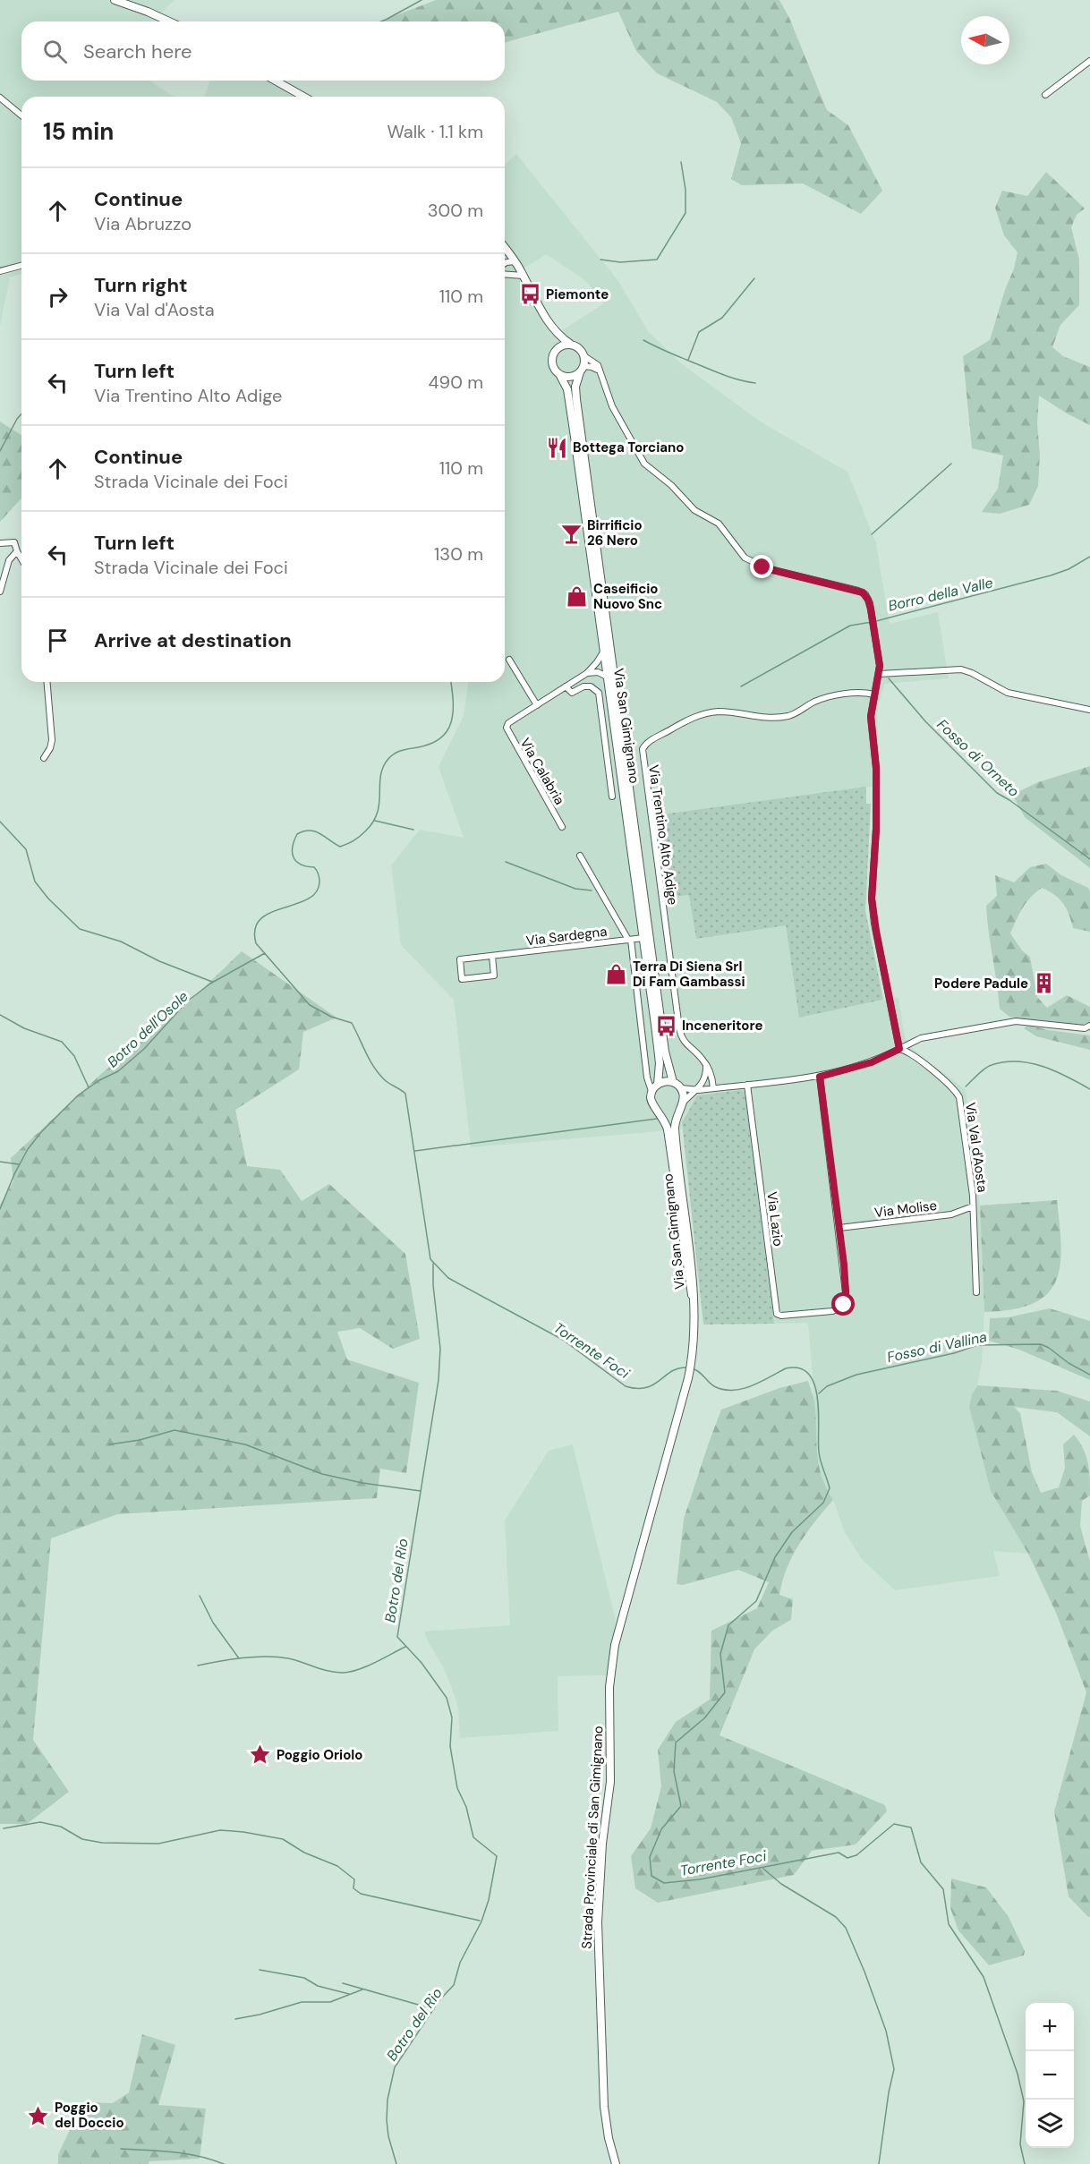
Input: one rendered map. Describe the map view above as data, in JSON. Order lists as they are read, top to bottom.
{
  "streets": {
    "main road": ["Via San Gimignano", "Strada Provinciale di San Gimignano"],
    "street": [
      "Via Calabria",
      "Via Trentino Alto Adige",
      "Via Sardegna",
      "Via Val d'Aosta",
      "Via Molise",
      "Via Lazio"
    ]
  },
  "crossings": [
    ["Via San Gimignano", "Via Calabria"],
    ["Via San Gimignano", "Via Sardegna"],
    ["Via San Gimignano", "Strada Provinciale di San Gimignano"],
    ["Via Val d'Aosta", "Via Molise"],
    ["Via Molise", "Via Lazio"]
  ],
  "water": [
    "Borro della Valle",
    "Fosso di Orneto",
    "Botro dell'Osole",
    "Fosso di Vallina",
    "Torrente Foci",
    "Botro del Rio"
  ],
  "places": {
    "bus stop": ["Piemonte", "Inceneritore"],
    "restaurant": ["Bottega Torciano"],
    "bar": ["Birrificio 26 Nero"],
    "shop": ["Caseificio Nuovo Snc", "Terra Di Siena Srl Di Fam Gambassi"],
    "building": ["Podere Padule"],
    "place": ["Poggio Oriolo", "Poggio del Doccio"]
  },
  "north": "left",
  "page": {
    "search": "Search here",
    "heading": ["15 min", "Walk · 1.1 km"],
    "list": [
      ["Continue", "Via Abruzzo", "300 m"],
      ["Turn right", "Via Val d'Aosta", "110 m"],
      ["Turn left", "Via Trentino Alto Adige", "490 m"],
      ["Continue", "Strada Vicinale dei Foci", "110 m"],
      ["Turn left", "Strada Vicinale dei Foci", "130 m"],
      "Arrive at destination"
    ],
    "map_buttons": ["+", "−"]
  }
}
